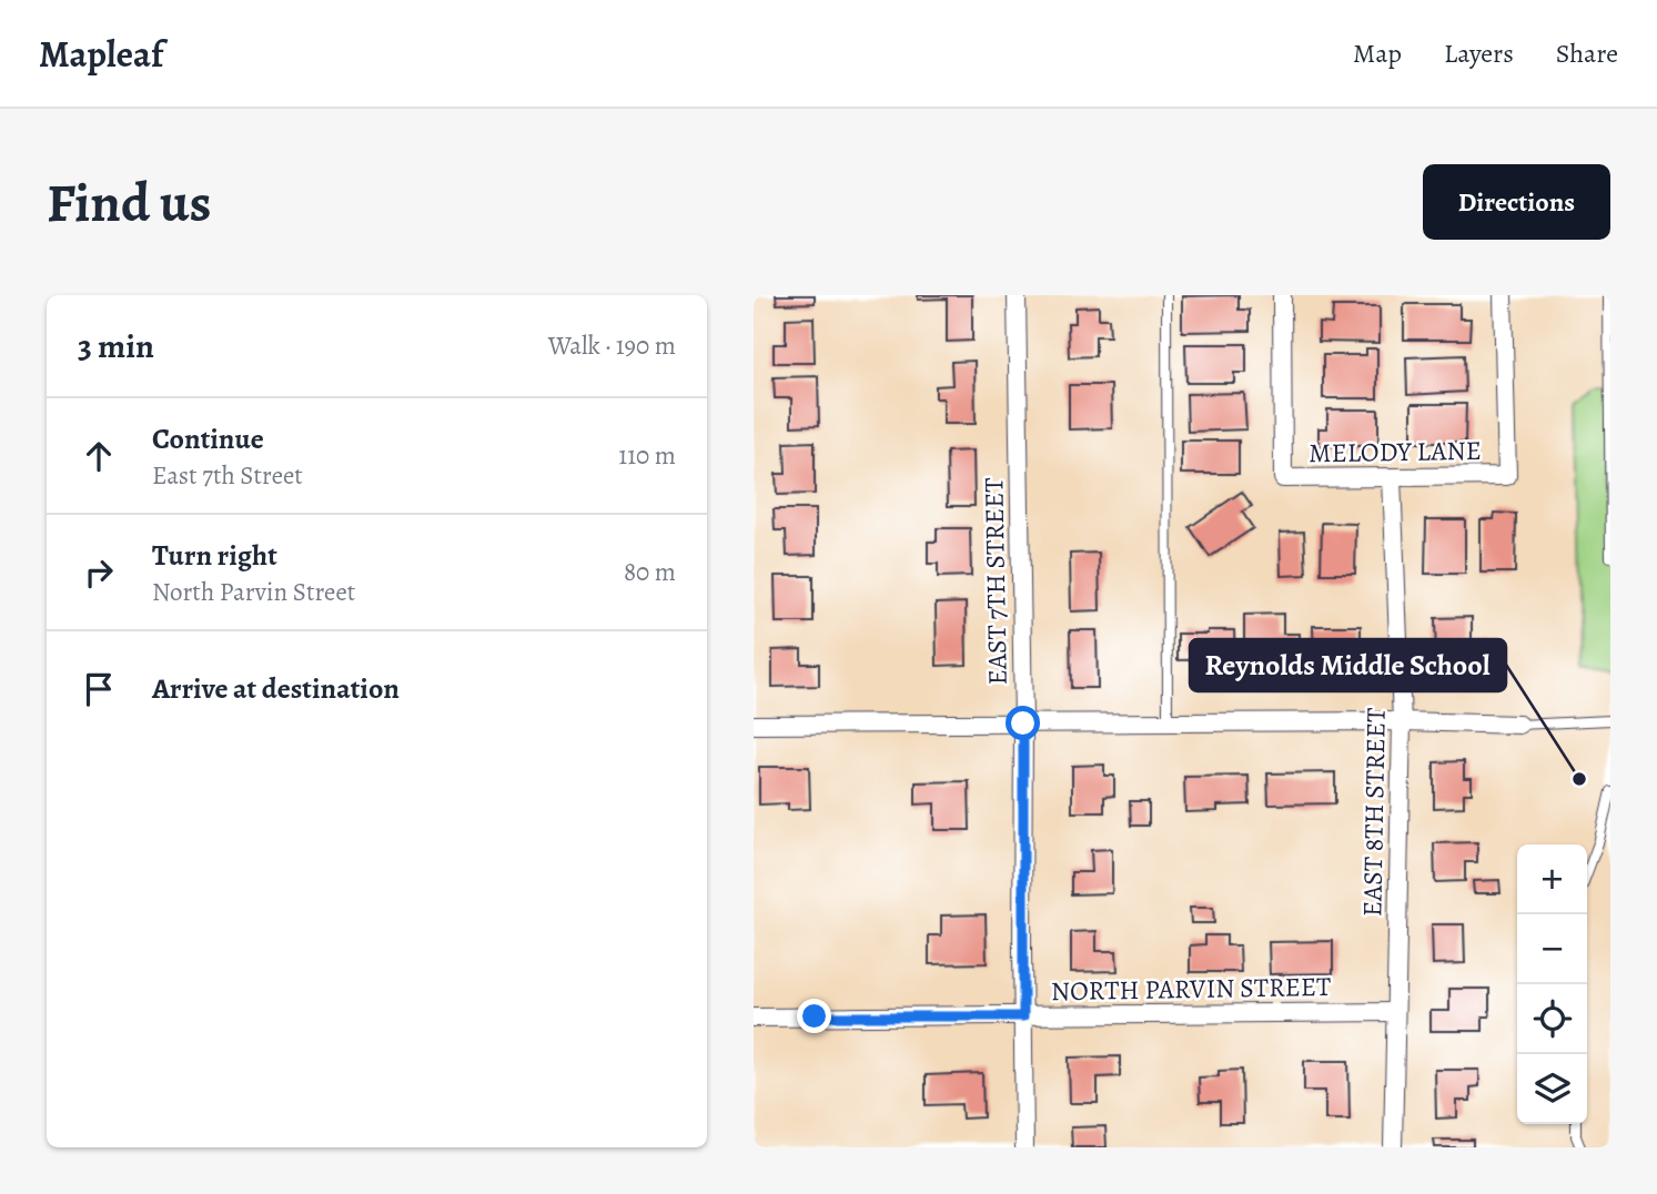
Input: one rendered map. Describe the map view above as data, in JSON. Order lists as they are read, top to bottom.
{
  "streets": {
    "street": [
      "MELODY LANE",
      "EAST 7TH STREET",
      "EAST 8TH STREET",
      "NORTH PARVIN STREET"
    ]
  },
  "crossings": [
    ["MELODY LANE", "EAST 8TH STREET"],
    ["EAST 7TH STREET", "NORTH PARVIN STREET"],
    ["EAST 8TH STREET", "NORTH PARVIN STREET"]
  ],
  "places": ["Reynolds Middle School"],
  "page": {
    "header": "Mapleaf",
    "nav": ["Map", "Layers", "Share"],
    "buttons": "Directions",
    "title": "Find us",
    "heading": ["3 min", "Walk · 190 m"],
    "list": [
      ["Continue", "East 7th Street", "110 m"],
      ["Turn right", "North Parvin Street", "80 m"],
      "Arrive at destination"
    ],
    "map_buttons": ["+", "−"]
  }
}
